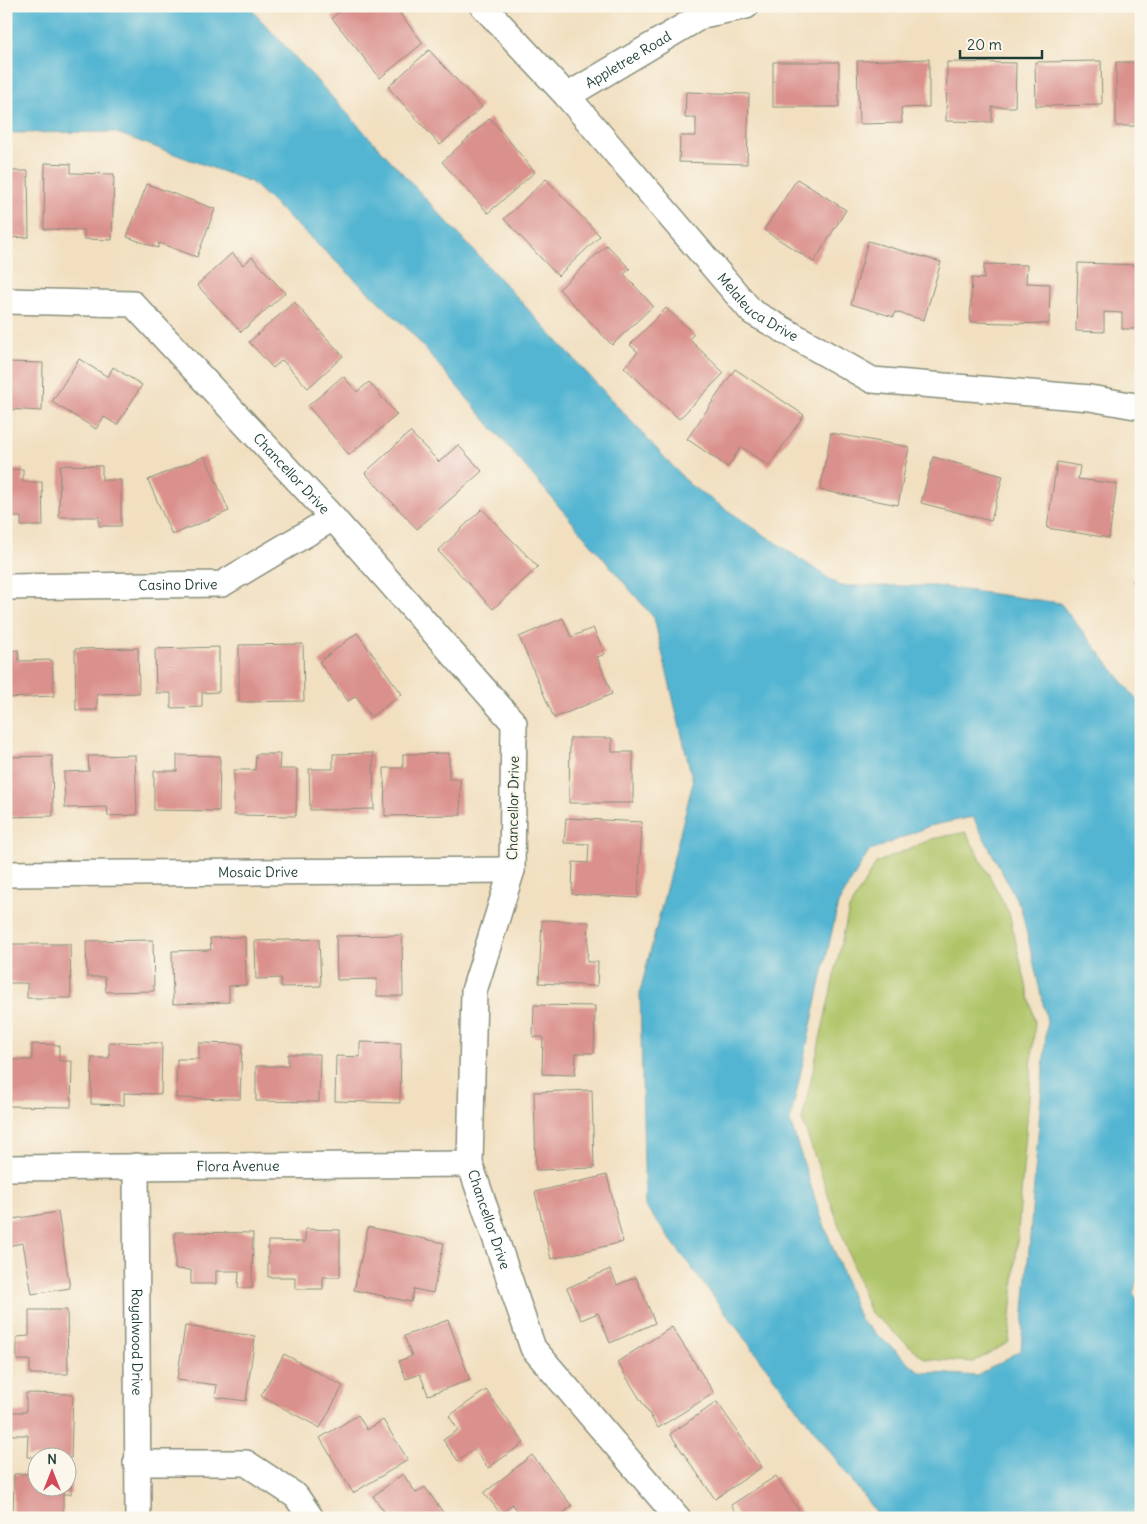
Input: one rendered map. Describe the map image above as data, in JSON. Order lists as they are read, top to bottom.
{
  "streets": {
    "street": [
      "Appletree Road",
      "Melaleuca Drive",
      "Chancellor Drive",
      "Casino Drive",
      "Mosaic Drive",
      "Flora Avenue",
      "Royalwood Drive"
    ]
  },
  "crossings": [
    ["Appletree Road", "Melaleuca Drive"],
    ["Chancellor Drive", "Casino Drive"],
    ["Chancellor Drive", "Mosaic Drive"],
    ["Chancellor Drive", "Flora Avenue"],
    ["Flora Avenue", "Royalwood Drive"]
  ],
  "scale_bar": "20 m",
  "north": "top"
}
